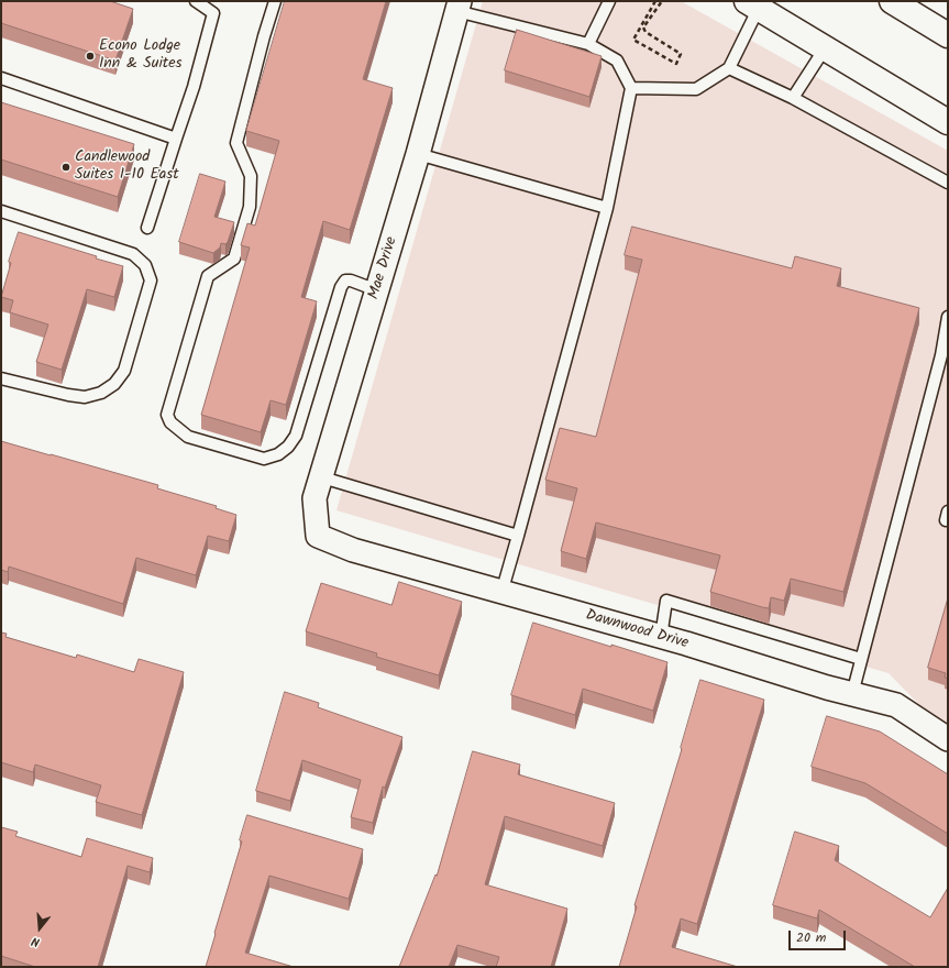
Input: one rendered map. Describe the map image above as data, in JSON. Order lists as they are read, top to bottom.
{
  "streets": {
    "street": ["Mae Drive", "Dawnwood Drive"]
  },
  "crossings": [
    ["Mae Drive", "Dawnwood Drive"]
  ],
  "places": ["Econo Lodge Inn & Suites", "Candlewood Suites I-10 East"],
  "scale_bar": "20 m",
  "north": "bottom"
}
